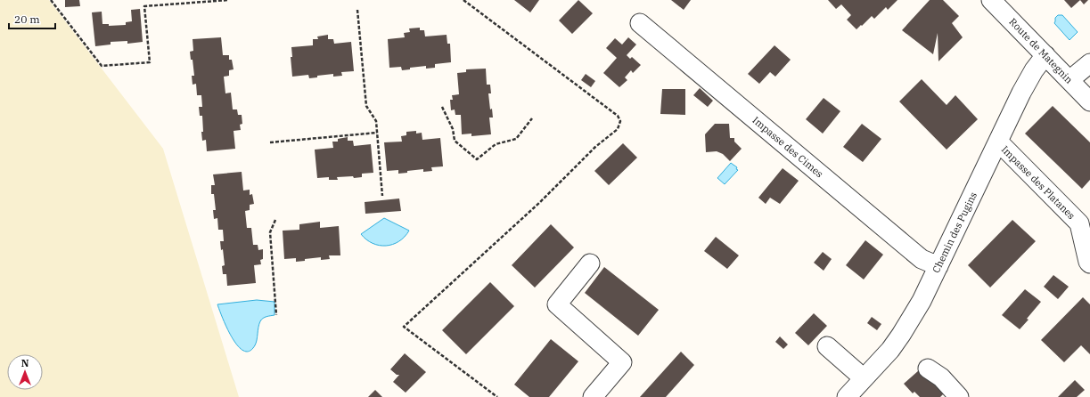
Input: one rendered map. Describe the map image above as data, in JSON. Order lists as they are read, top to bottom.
{
  "streets": {
    "street": [
      "Route de Mategnin",
      "Impasse des Cimes",
      "Impasse des Platanes",
      "Chemin des Pugins"
    ]
  },
  "crossings": [
    ["Route de Mategnin", "Chemin des Pugins"],
    ["Impasse des Cimes", "Chemin des Pugins"],
    ["Impasse des Platanes", "Chemin des Pugins"]
  ],
  "scale_bar": "20 m",
  "north": "top"
}
